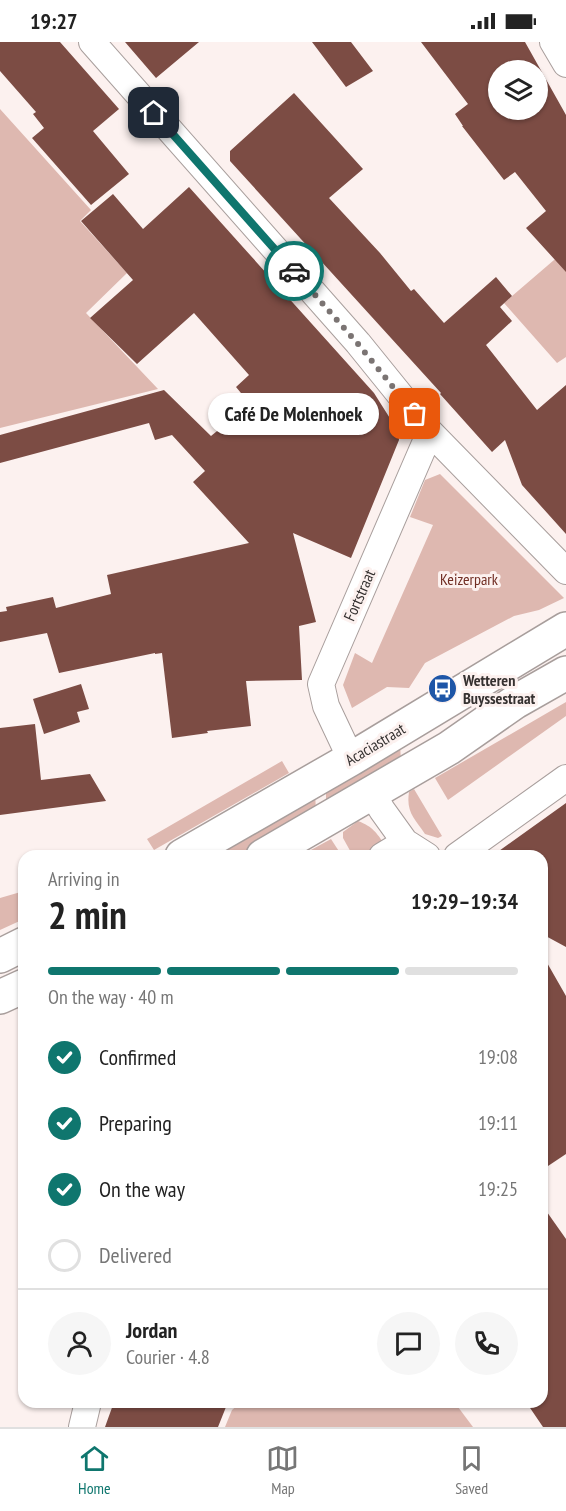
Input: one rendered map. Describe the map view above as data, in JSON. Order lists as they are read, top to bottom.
{
  "streets": {
    "main road": ["Acaciastraat"],
    "street": ["Fortstraat"]
  },
  "crossings": [
    ["Fortstraat", "Acaciastraat"]
  ],
  "parks": ["Keizerpark"],
  "places": {
    "other": ["Café De Molenhoek"],
    "bus stop": ["Wetteren Buyssestraat"]
  },
  "page": {
    "status": "19:27",
    "bubble": "Café De Molenhoek",
    "heading": ["2 min", "Arriving in", "19:29–19:34"],
    "panel": ["Jordan", "Courier · 4.8"],
    "bar": "On the way · 40 m",
    "list": [
      ["Confirmed", "19:08"],
      ["Preparing", "19:11"],
      ["On the way", "19:25"],
      "Delivered"
    ],
    "tabs": ["Home", "Map", "Saved"]
  }
}
